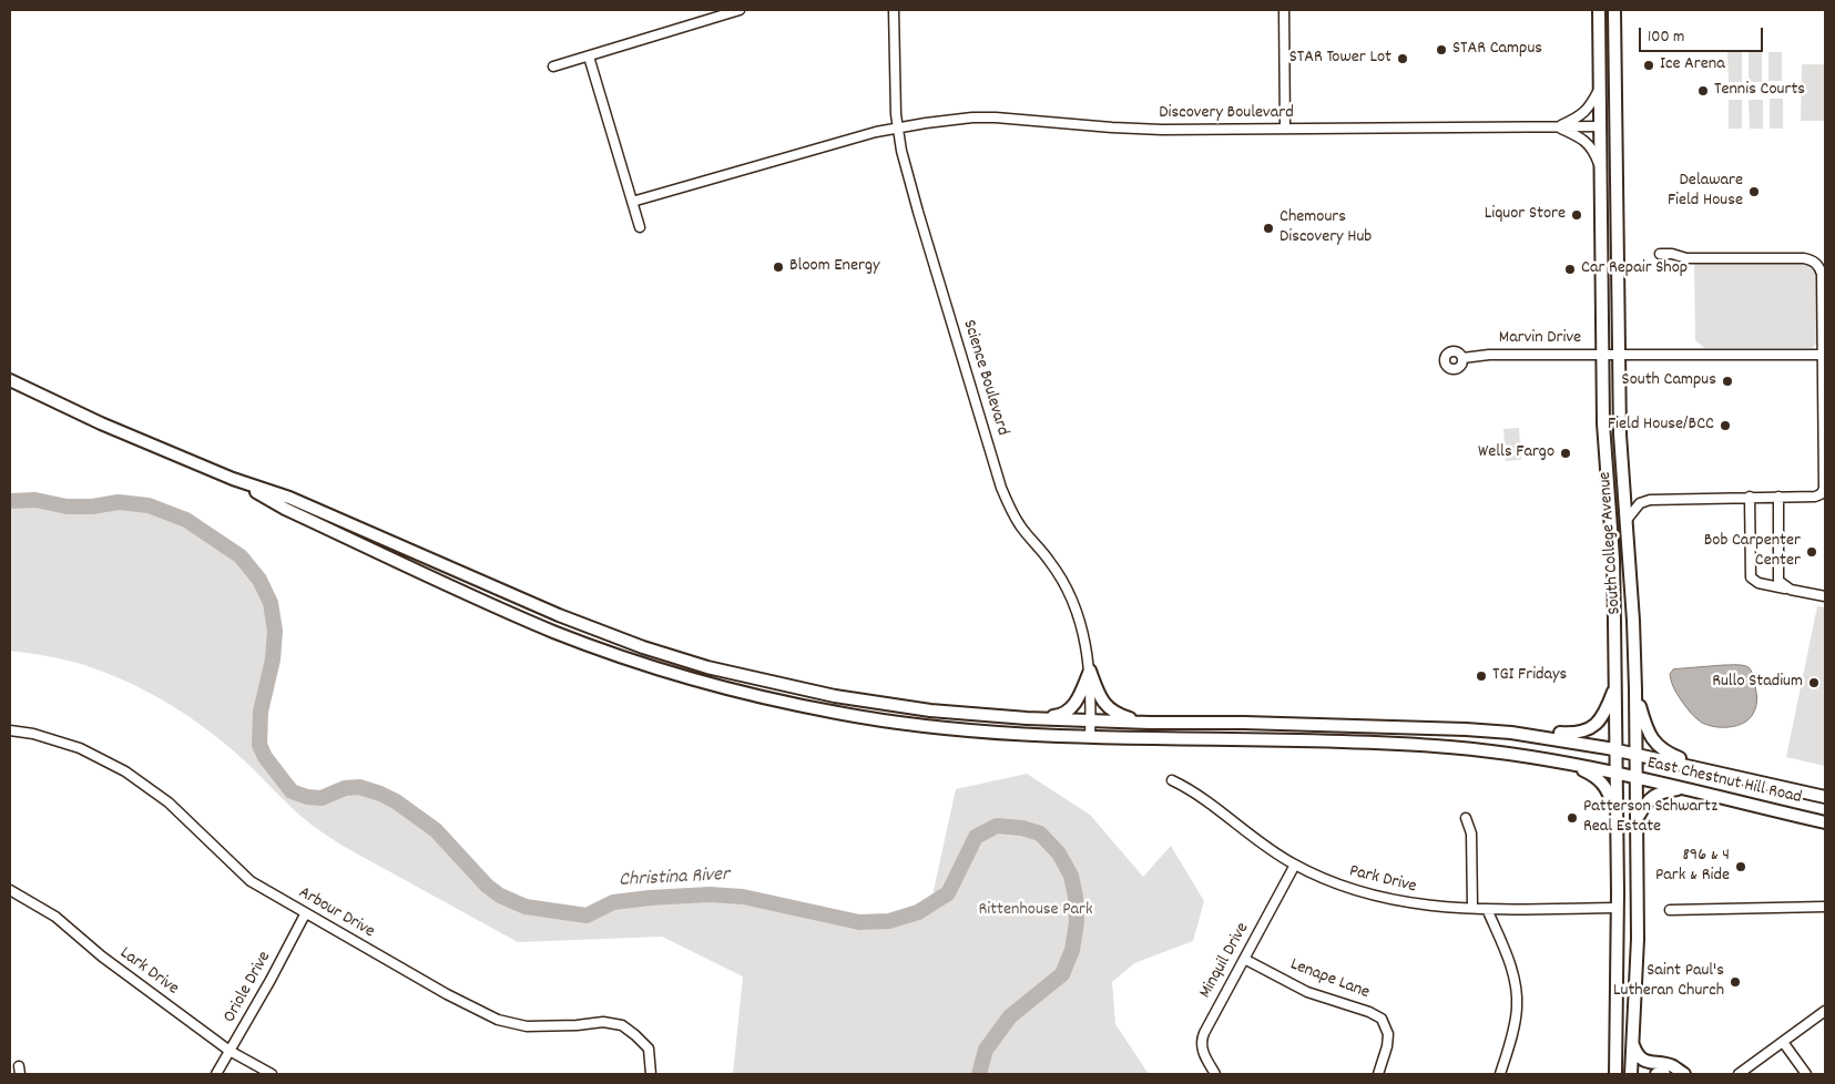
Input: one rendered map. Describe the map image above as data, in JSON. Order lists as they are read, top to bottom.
{
  "streets": {
    "main road": ["South College Avenue", "East Chestnut Hill Road"],
    "street": [
      "Discovery Boulevard",
      "Marvin Drive",
      "Science Boulevard",
      "Park Drive",
      "Arbour Drive",
      "Minquil Drive",
      "Lark Drive",
      "Lenape Lane",
      "Oriole Drive"
    ]
  },
  "crossings": [
    ["Discovery Boulevard", "Science Boulevard"],
    ["Discovery Boulevard", "South College Avenue"],
    ["Marvin Drive", "South College Avenue"],
    ["South College Avenue", "East Chestnut Hill Road"],
    ["South College Avenue", "Park Drive"],
    ["Park Drive", "Minquil Drive"],
    ["Arbour Drive", "Oriole Drive"],
    ["Minquil Drive", "Lenape Lane"],
    ["Lark Drive", "Oriole Drive"]
  ],
  "water": ["Christina River"],
  "parks": ["Rittenhouse Park"],
  "places": [
    "STAR Campus",
    "STAR Tower Lot",
    "Ice Arena",
    "Tennis Courts",
    "Delaware Field House",
    "Liquor Store",
    "Chemours Discovery Hub",
    "Bloom Energy",
    "Car Repair Shop",
    "South Campus",
    "Field House/BCC",
    "Wells Fargo",
    "Bob Carpenter Center",
    "TGI Fridays",
    "Rullo Stadium",
    "Patterson Schwartz Real Estate",
    "896 & 4 Park & Ride",
    "Saint Paul's Lutheran Church"
  ],
  "scale_bar": "100 m"
}
